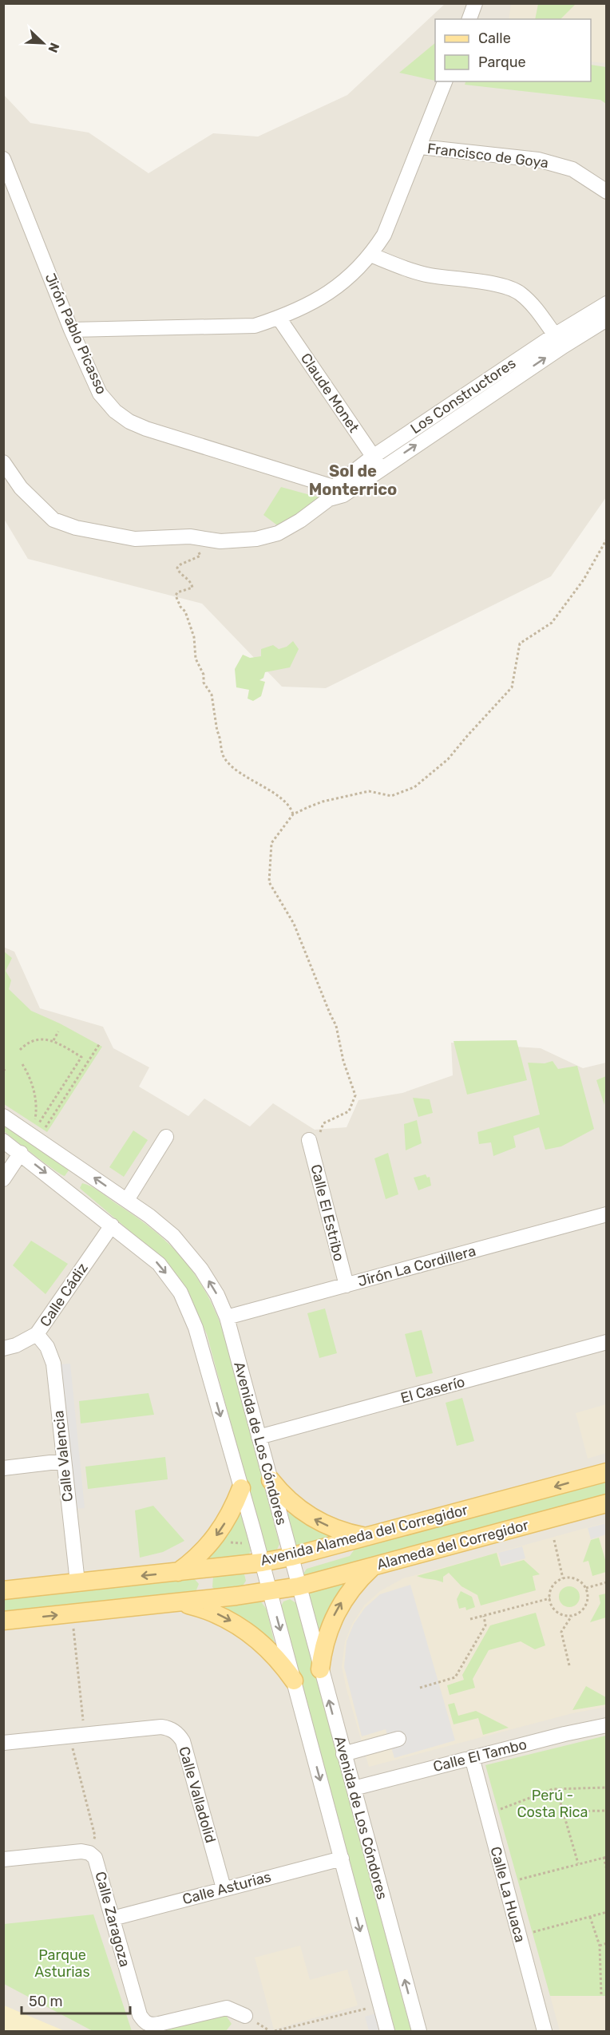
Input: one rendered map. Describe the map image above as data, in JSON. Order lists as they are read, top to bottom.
{
  "streets": {
    "main road": ["Avenida Alameda del Corregidor", "Alameda del Corregidor"],
    "street": [
      "Francisco de Goya",
      "Jirón Pablo Picasso",
      "Claude Monet",
      "Los Constructores",
      "Calle El Estribo",
      "Jirón La Cordillera",
      "Calle Cádiz",
      "El Caserío",
      "Avenida de Los Cóndores",
      "Calle Valencia",
      "Calle El Tambo",
      "Calle Valladolid",
      "Calle Asturias",
      "Calle La Huaca",
      "Calle Zaragoza"
    ]
  },
  "crossings": [
    ["Jirón Pablo Picasso", "Los Constructores"],
    ["Claude Monet", "Los Constructores"],
    ["Calle El Estribo", "Jirón La Cordillera"],
    ["Jirón La Cordillera", "Avenida de Los Cóndores"],
    ["Calle Cádiz", "Avenida de Los Cóndores"],
    ["Calle Cádiz", "Calle Valencia"],
    ["El Caserío", "Avenida de Los Cóndores"],
    ["Avenida de Los Cóndores", "Avenida Alameda del Corregidor"],
    ["Avenida de Los Cóndores", "Alameda del Corregidor"],
    ["Avenida de Los Cóndores", "Calle El Tambo"],
    ["Avenida de Los Cóndores", "Calle Asturias"],
    ["Calle Valencia", "Avenida Alameda del Corregidor"],
    ["Calle El Tambo", "Calle La Huaca"],
    ["Calle Valladolid", "Calle Asturias"],
    ["Calle Asturias", "Calle Zaragoza"]
  ],
  "one_way": ["Avenida Alameda del Corregidor"],
  "districts": ["Sol de Monterrico"],
  "parks": ["Perú - Costa Rica", "Parque Asturias"],
  "legend": ["Calle", "Parque"],
  "scale_bar": "50 m",
  "north": "bottom right"
}
